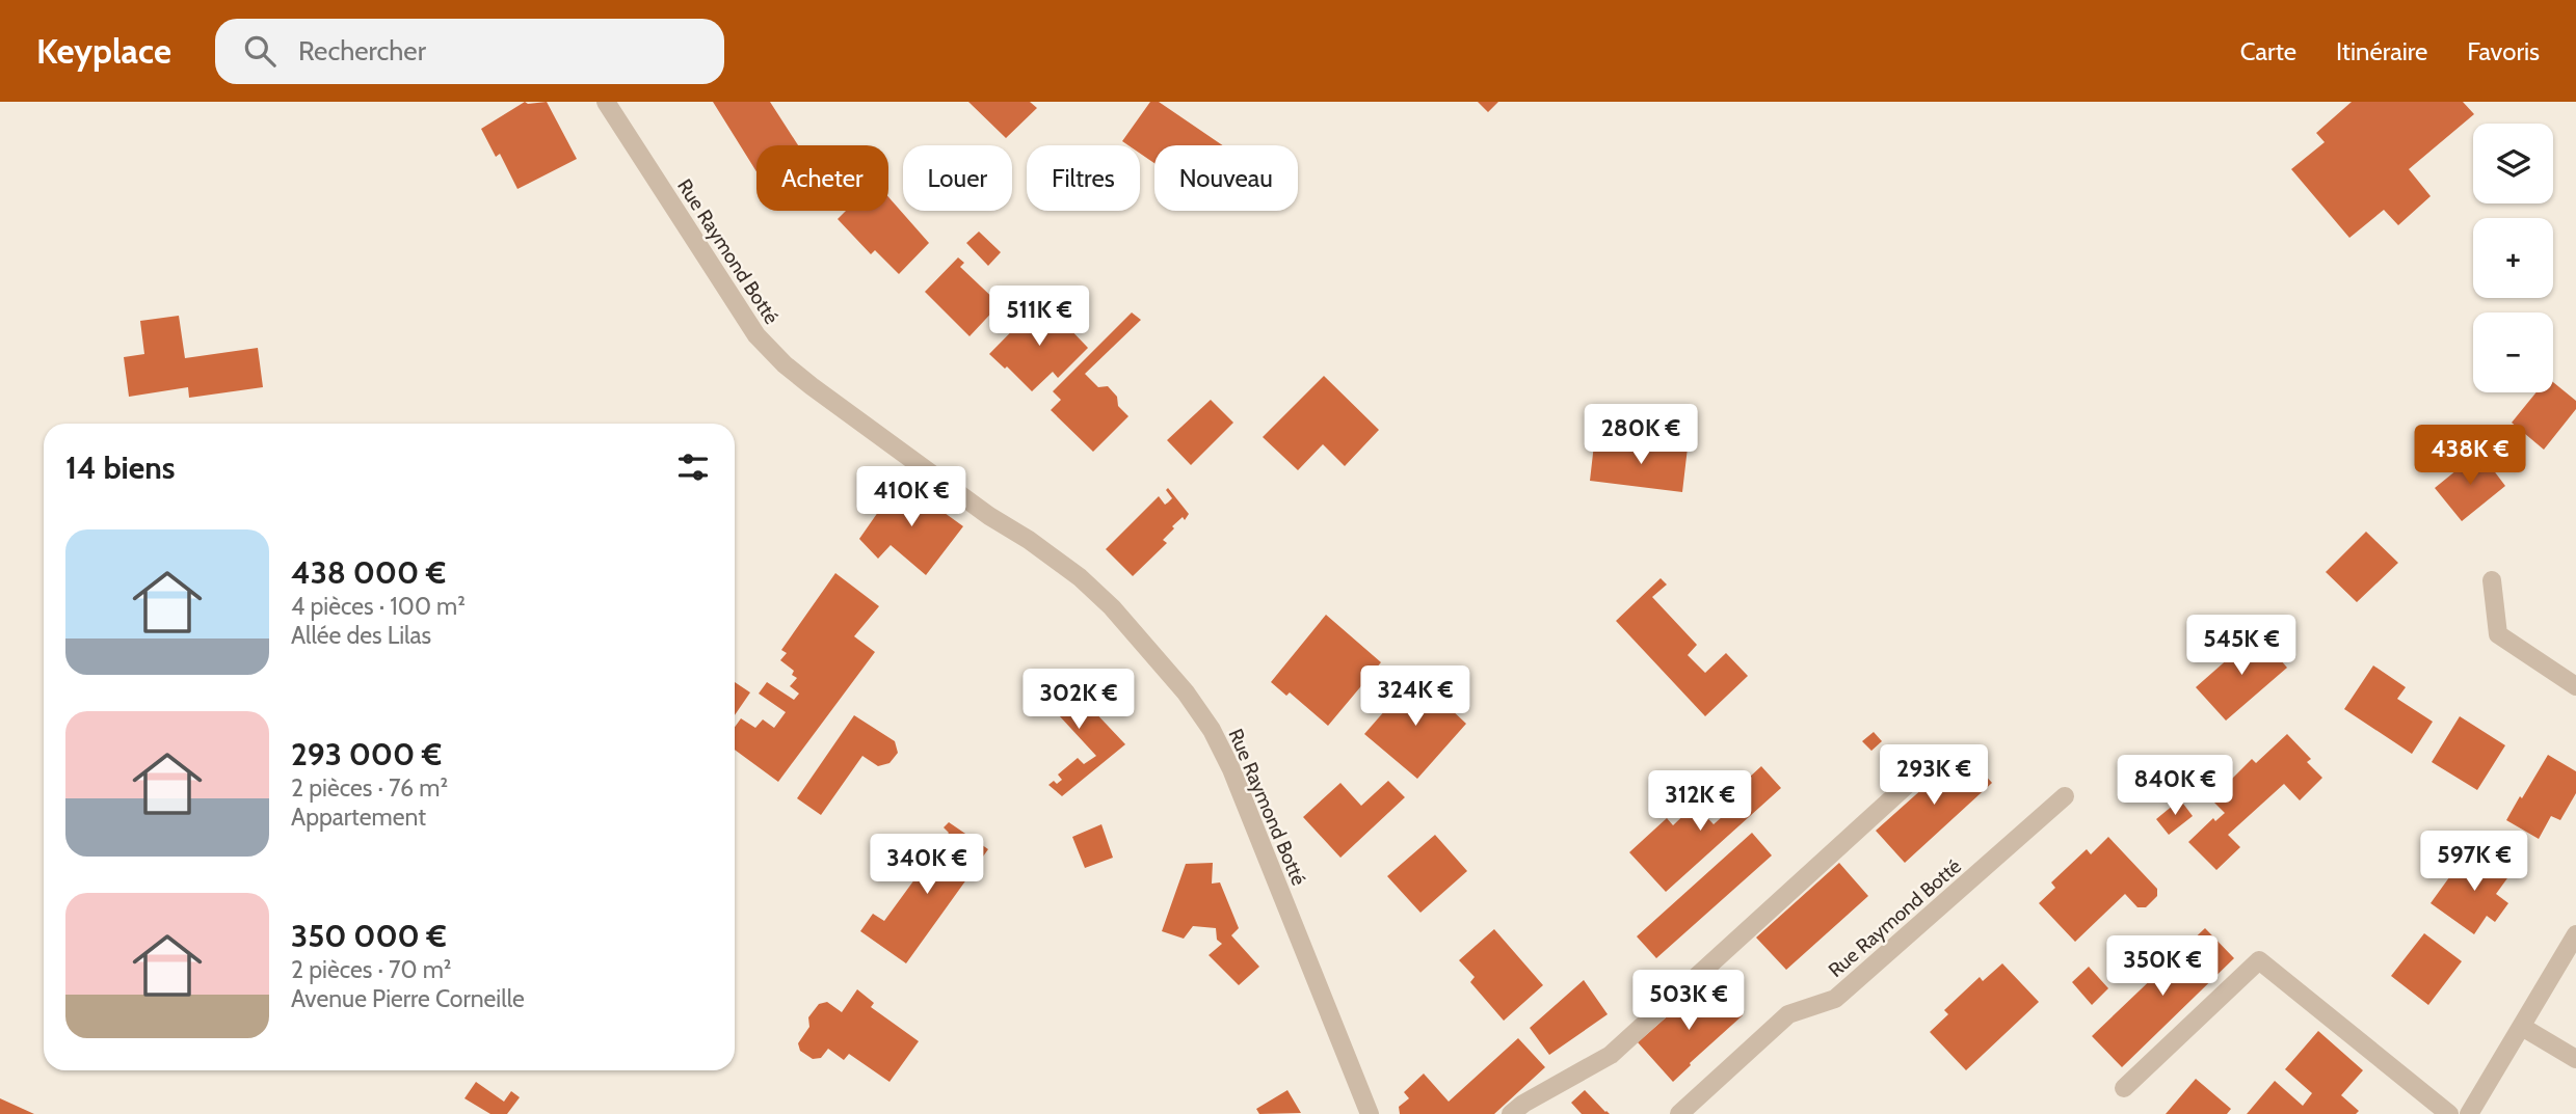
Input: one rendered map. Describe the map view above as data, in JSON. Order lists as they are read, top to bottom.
{
  "streets": {
    "street": ["Rue Raymond Botté"]
  },
  "page": {
    "header": "Keyplace",
    "search": "Rechercher",
    "nav": ["Carte", "Itinéraire", "Favoris"],
    "map_buttons": ["+", "−"],
    "chip": [
      "Acheter",
      "Louer",
      "Filtres",
      "Nouveau"
    ],
    "price": [
      "511K €",
      "280K €",
      "438K €",
      "410K €",
      "545K €",
      "324K €",
      "302K €",
      "293K €",
      "840K €",
      "312K €",
      "597K €",
      "340K €",
      "350K €",
      "503K €"
    ],
    "heading": "14 biens",
    "list": [
      {
        "name": "438 000 €",
        "note": "4 pièces · 100 m² · Allée des Lilas"
      },
      {
        "name": "293 000 €",
        "note": "2 pièces · 76 m² · Appartement"
      },
      {
        "name": "350 000 €",
        "note": "2 pièces · 70 m² · Avenue Pierre Corneille"
      }
    ]
  }
}
